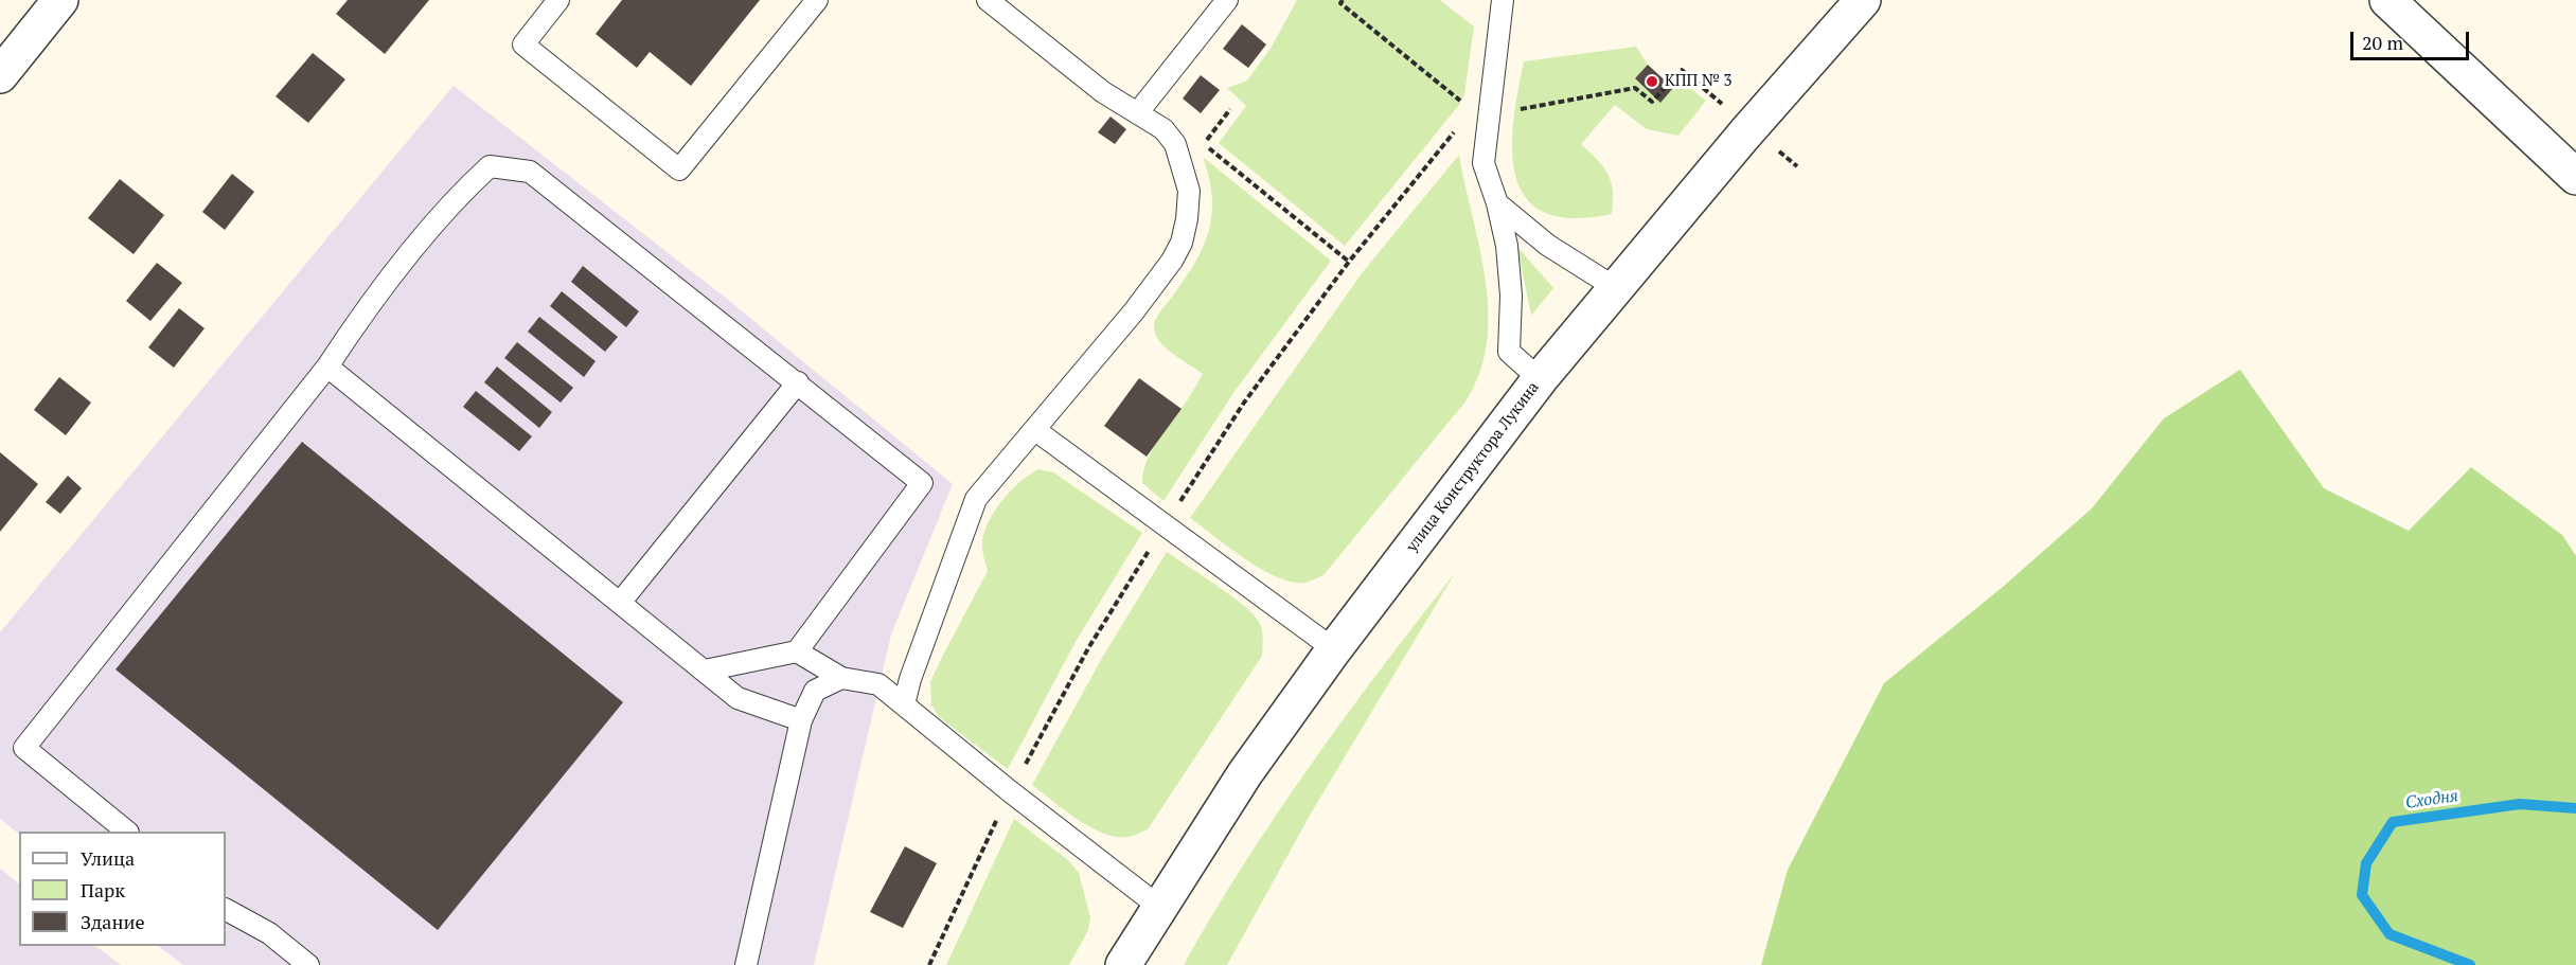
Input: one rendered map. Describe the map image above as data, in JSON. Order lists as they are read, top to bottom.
{
  "streets": {
    "street": ["улица Конструктора Лукина"]
  },
  "water": ["Сходня"],
  "places": ["КПП № 3"],
  "legend": ["Улица", "Парк", "Здание"],
  "scale_bar": "20 m"
}
